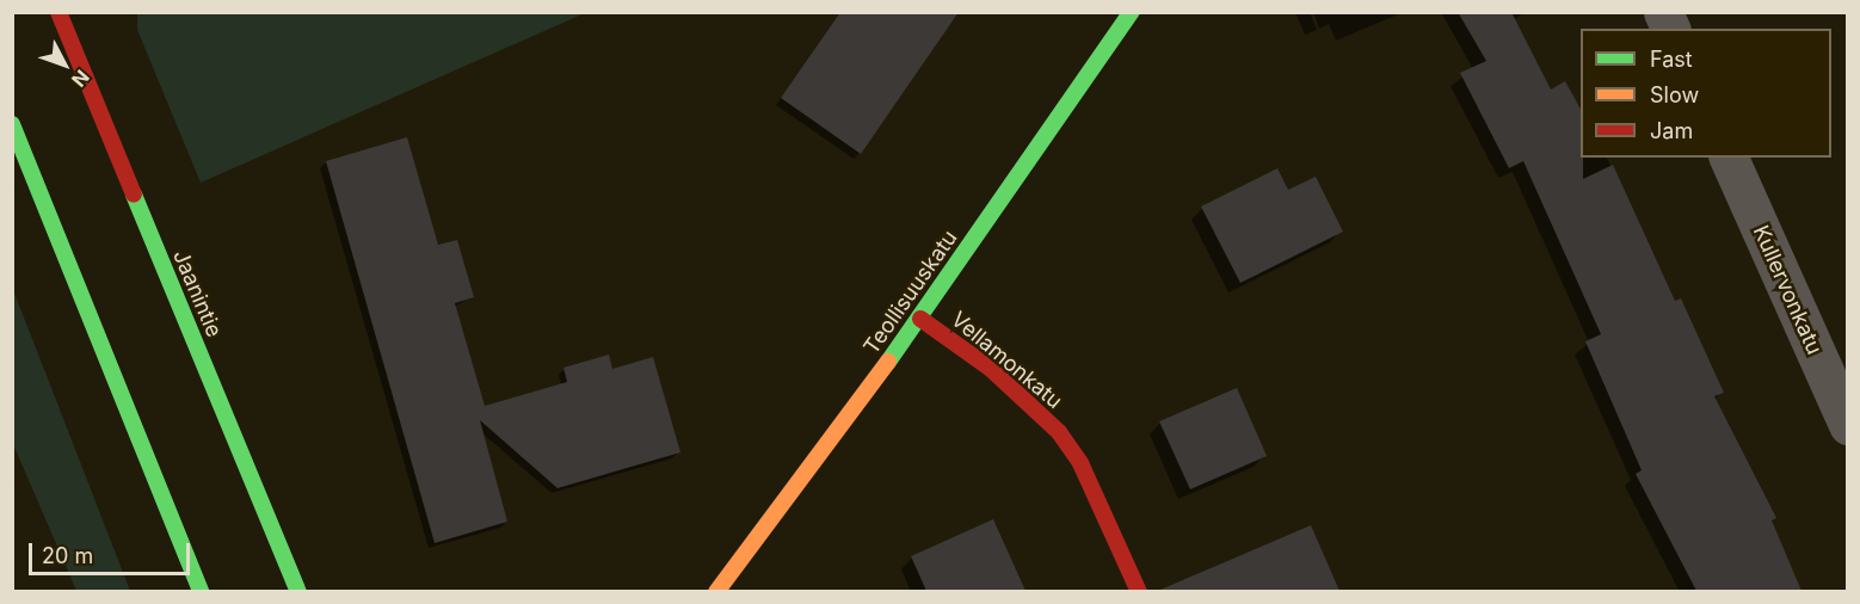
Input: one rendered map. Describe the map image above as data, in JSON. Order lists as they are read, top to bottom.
{
  "streets": {
    "main road": ["Teollisuuskatu", "Jaanintie", "Vellamonkatu"],
    "street": ["Kullervonkatu"]
  },
  "crossings": [
    ["Teollisuuskatu", "Vellamonkatu"]
  ],
  "legend": ["Fast", "Slow", "Jam"],
  "scale_bar": "20 m",
  "north": "bottom right"
}
